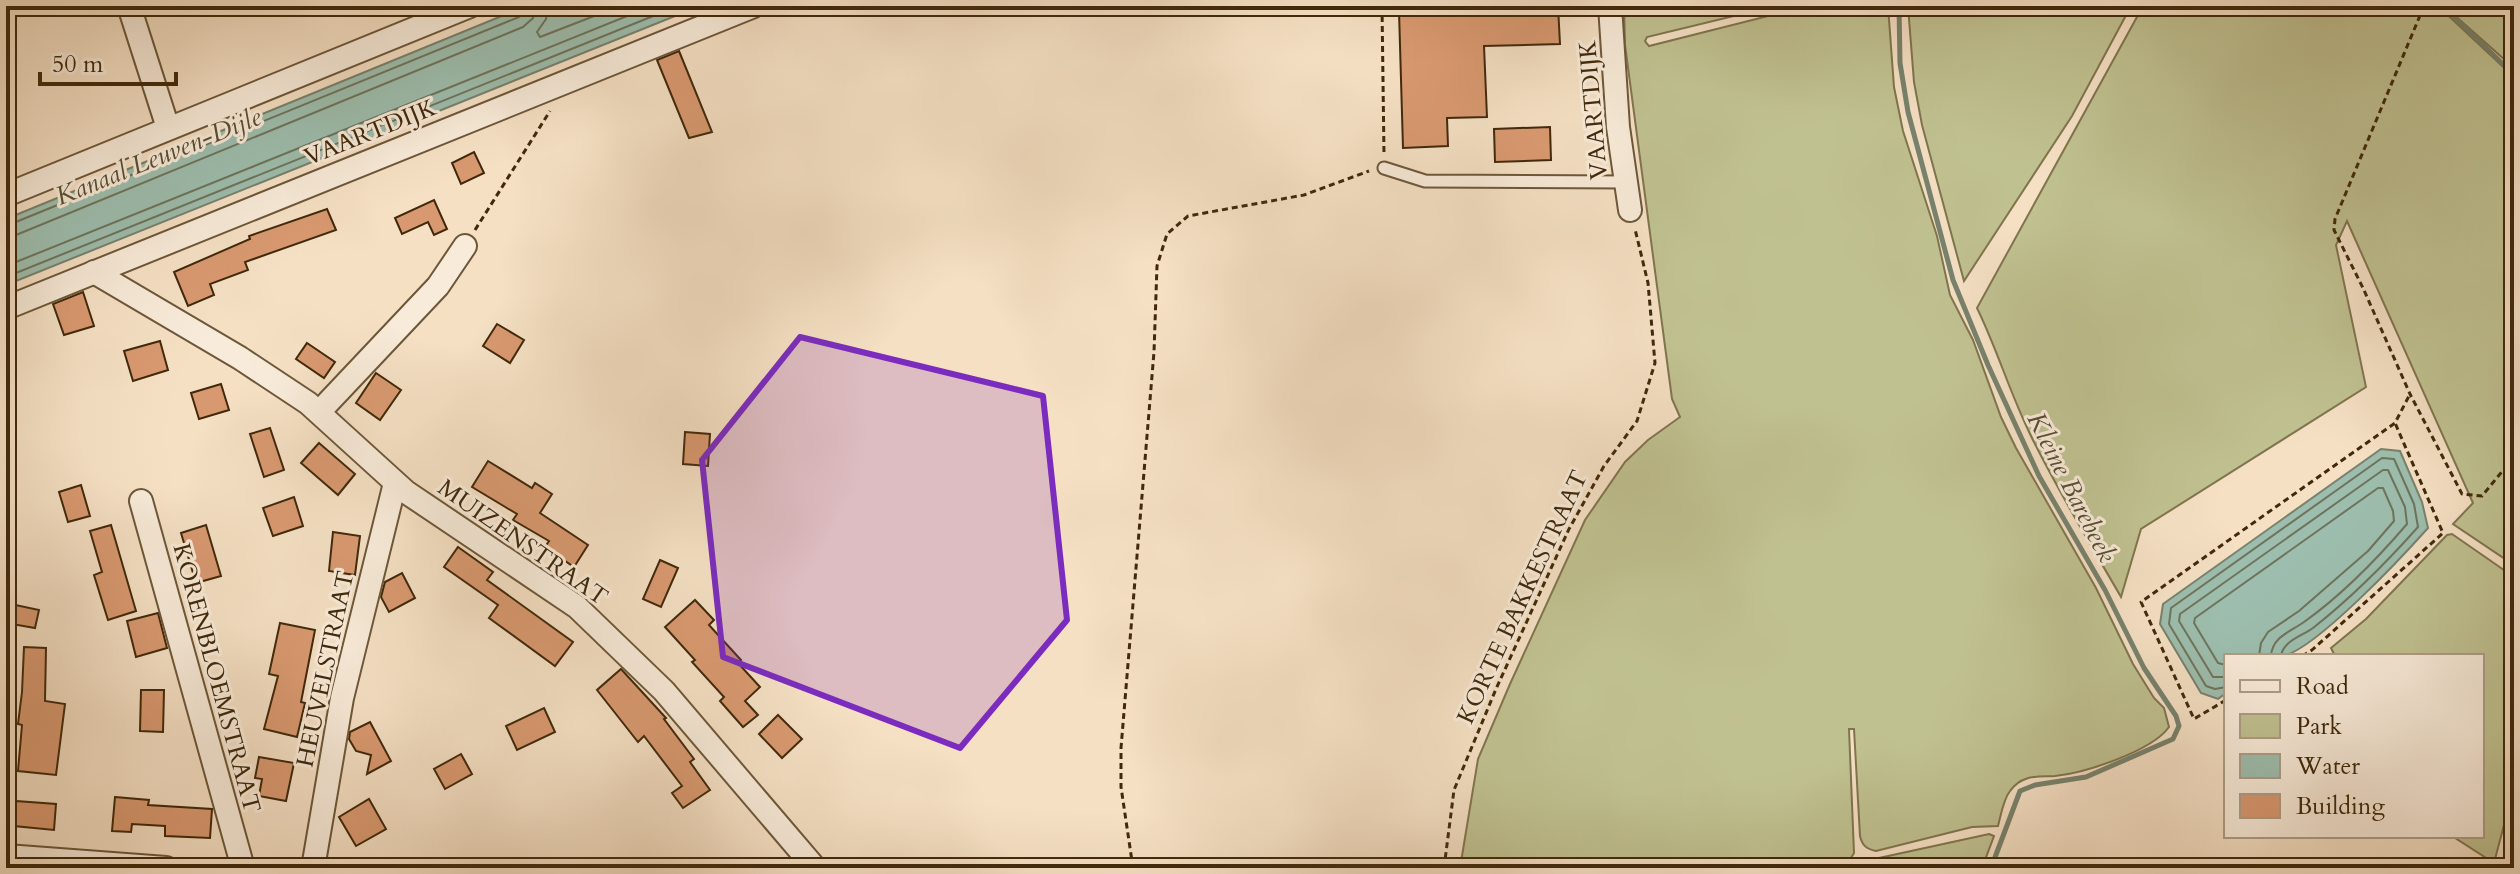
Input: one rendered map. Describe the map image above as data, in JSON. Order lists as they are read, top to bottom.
{
  "streets": {
    "street": [
      "VAARTDIJK",
      "MUIZENSTRAAT",
      "HEUVELSTRAAT",
      "KORENBLOEMSTRAAT"
    ],
    "path": ["KORTE BAKKESTRAAT"]
  },
  "crossings": [
    ["VAARTDIJK", "MUIZENSTRAAT"],
    ["VAARTDIJK", "KORTE BAKKESTRAAT"],
    ["MUIZENSTRAAT", "HEUVELSTRAAT"]
  ],
  "water": ["Kanaal Leuven-Dijle", "Kleine Barebeek"],
  "legend": [
    "Road",
    "Park",
    "Water",
    "Building"
  ],
  "scale_bar": "50 m"
}
